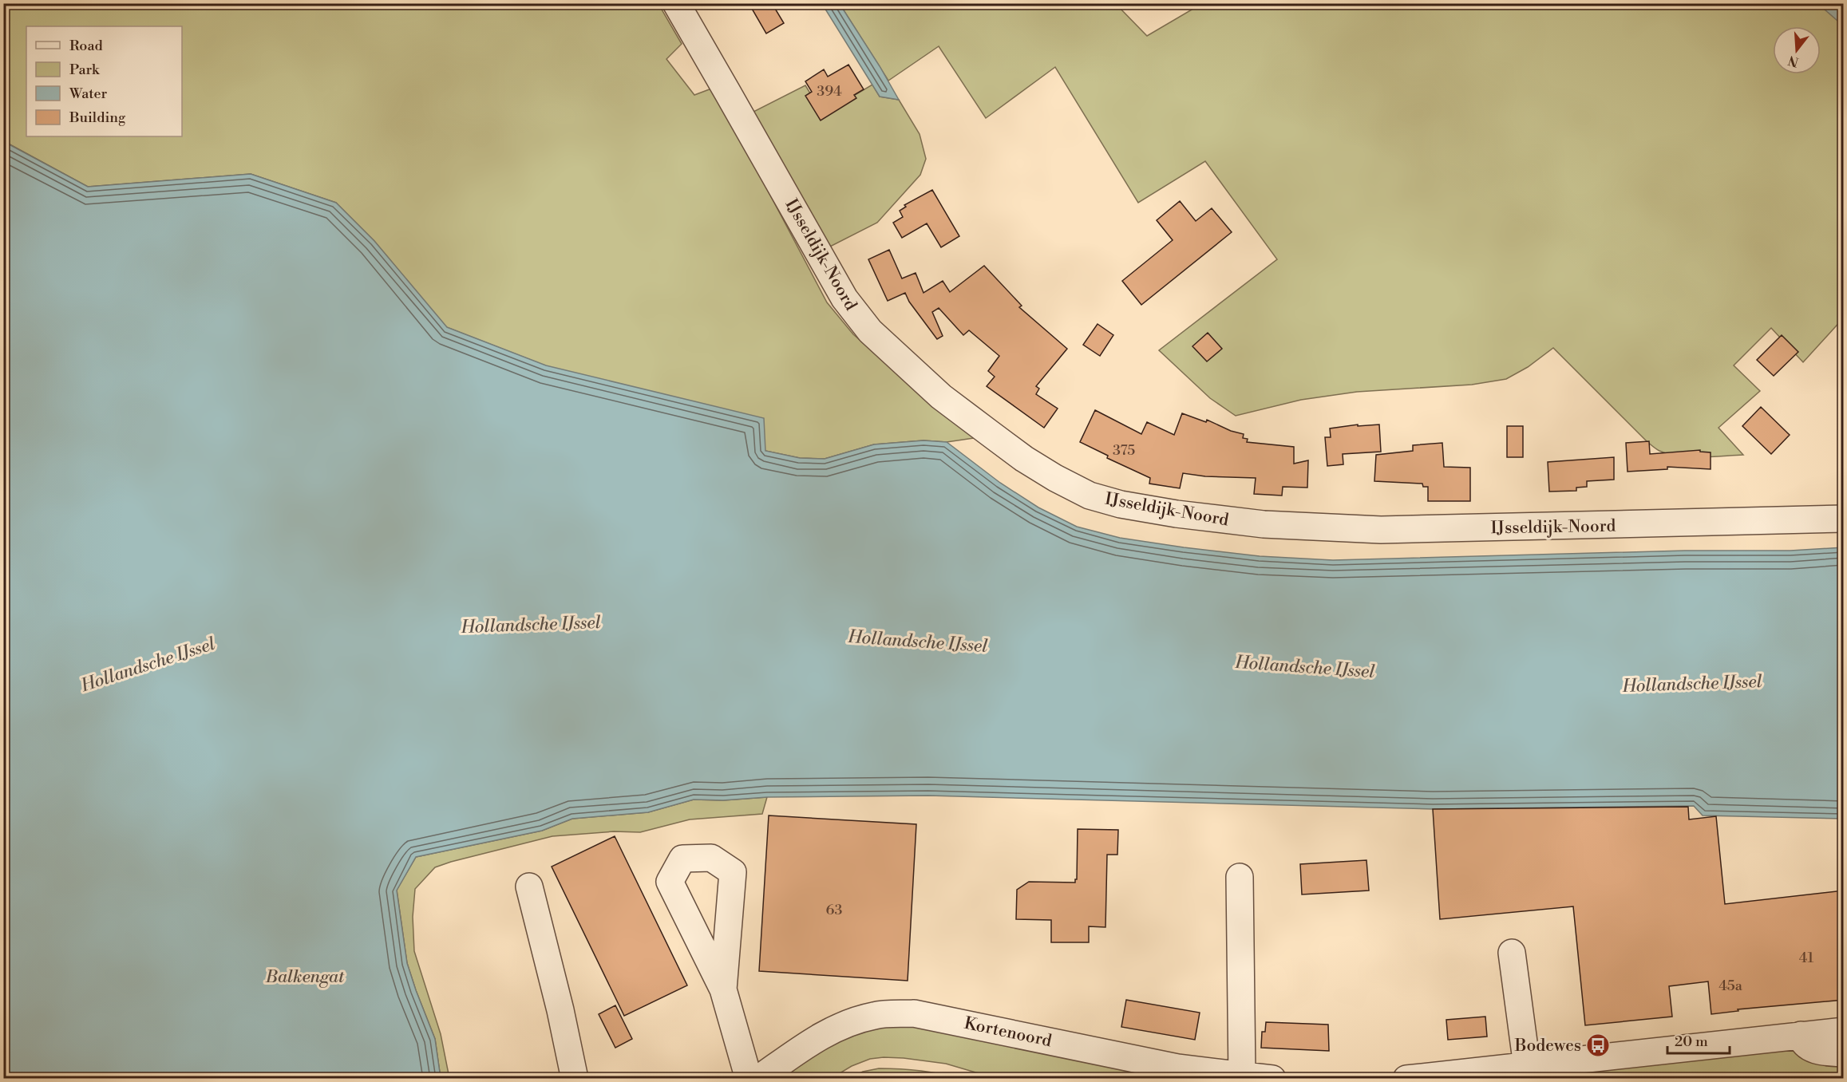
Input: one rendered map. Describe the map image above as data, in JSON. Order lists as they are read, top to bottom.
{
  "streets": {
    "street": ["IJsseldijk-Noord", "Kortenoord"]
  },
  "water": ["Hollandsche IJssel", "Balkengat"],
  "places": {
    "bus stop": ["Bodewes"]
  },
  "house_numbers": [
    "394",
    "375",
    "63",
    "41",
    "45a"
  ],
  "legend": [
    "Road",
    "Park",
    "Water",
    "Building"
  ],
  "scale_bar": "20 m",
  "north": "bottom"
}
